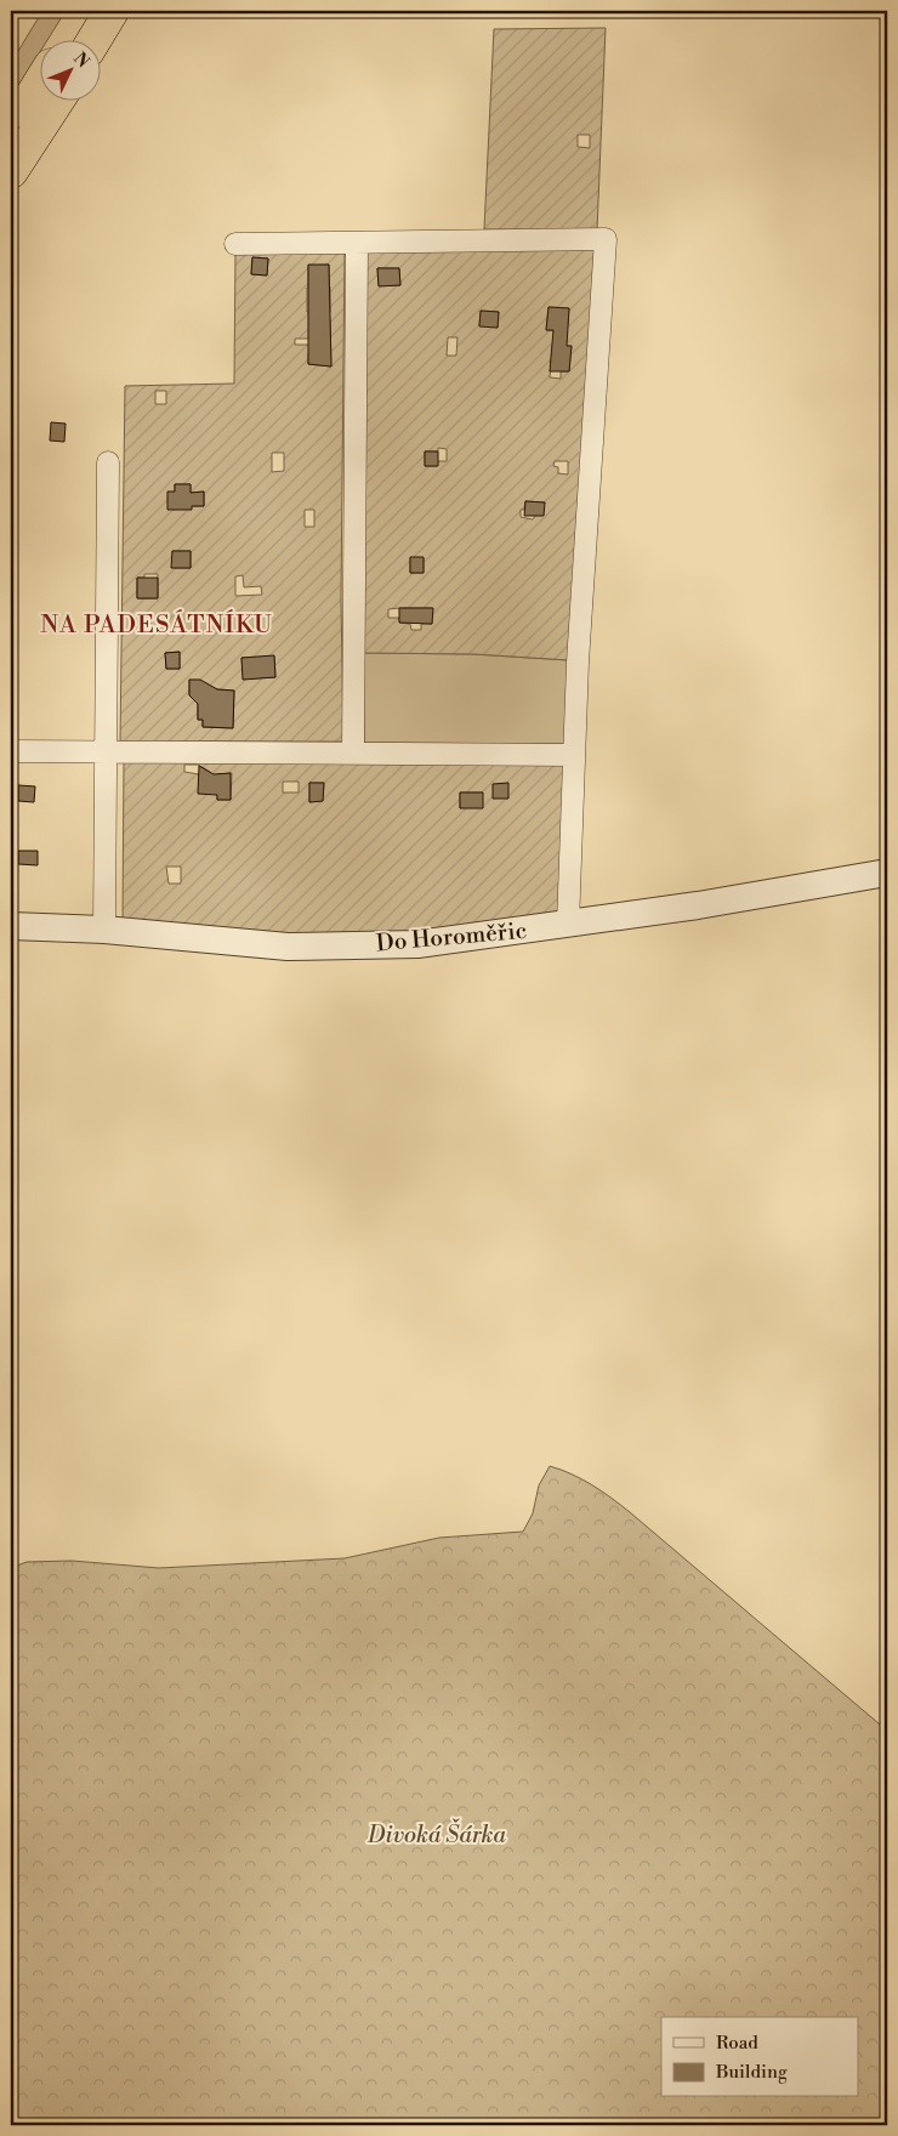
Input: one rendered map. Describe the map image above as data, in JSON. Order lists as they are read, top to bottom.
{
  "streets": {
    "street": ["Do Horoměřic"]
  },
  "districts": ["NA PADESÁTNÍKU"],
  "parks": ["Divoká Šárka"],
  "legend": ["Road", "Building"],
  "north": "top right"
}
